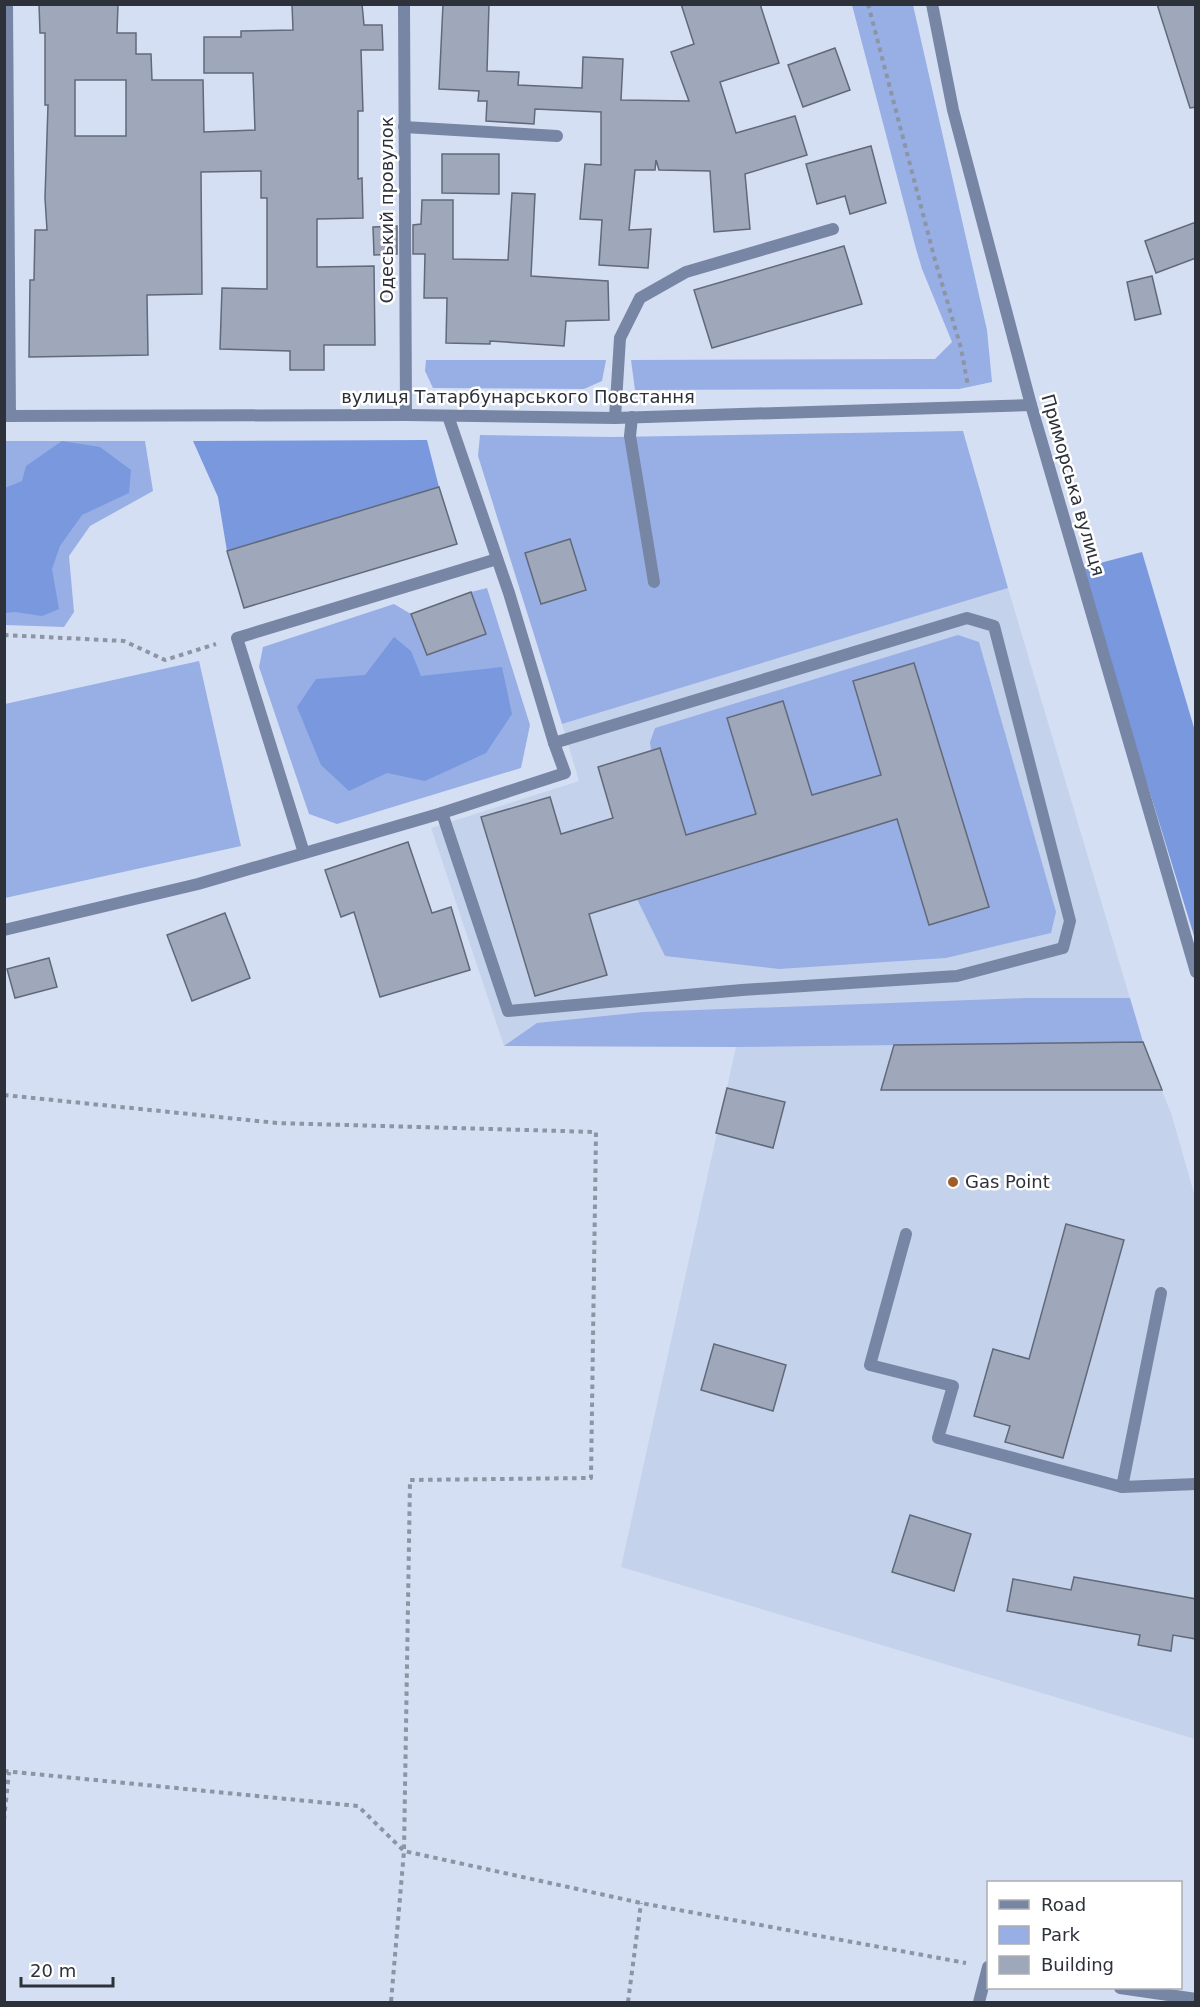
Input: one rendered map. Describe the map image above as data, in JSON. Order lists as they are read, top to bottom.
{
  "streets": {
    "street": ["Одеський провулок", "вулиця Татарбунарського Повстання", "Приморська вулиця"]
  },
  "crossings": [
    ["Одеський провулок", "вулиця Татарбунарського Повстання"],
    ["вулиця Татарбунарського Повстання", "Приморська вулиця"]
  ],
  "places": ["Gas Point"],
  "legend": ["Road", "Park", "Building"],
  "scale_bar": "20 m"
}
